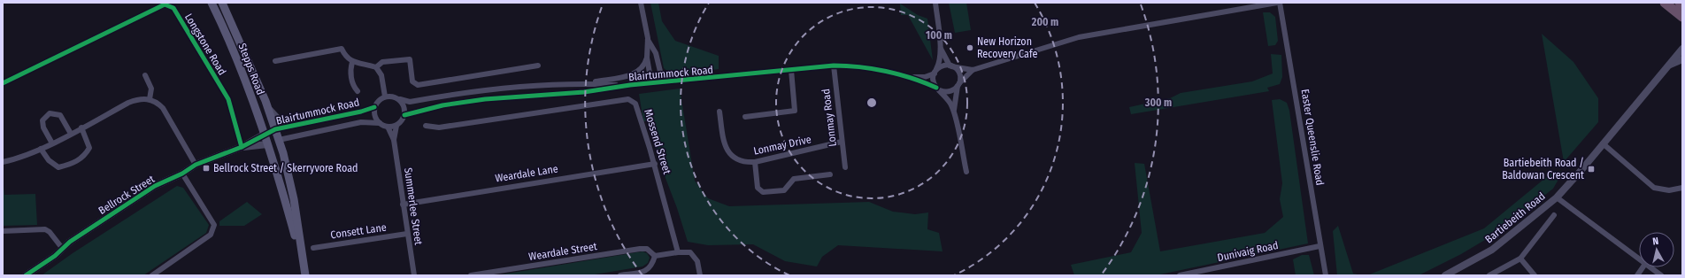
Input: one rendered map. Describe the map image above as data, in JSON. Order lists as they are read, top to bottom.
{
  "streets": {
    "main road": ["Stepps Road"],
    "street": [
      "Longstone Road",
      "Blairtummock Road",
      "Lonmay Road",
      "Easter Queenslie Road",
      "Mossend Street",
      "Lonmay Drive",
      "Weardale Lane",
      "Bellrock Street",
      "Summerlee Street",
      "Bartiebeith Road",
      "Consett Lane",
      "Weardale Street",
      "Dunivaig Road"
    ]
  },
  "crossings": [
    ["Longstone Road", "Bellrock Street"],
    ["Stepps Road", "Blairtummock Road"],
    ["Stepps Road", "Bellrock Street"],
    ["Blairtummock Road", "Lonmay Road"],
    ["Blairtummock Road", "Bellrock Street"],
    ["Lonmay Road", "Lonmay Drive"],
    ["Easter Queenslie Road", "Dunivaig Road"],
    ["Mossend Street", "Weardale Lane"],
    ["Weardale Lane", "Summerlee Street"],
    ["Summerlee Street", "Consett Lane"]
  ],
  "places": {
    "other": ["New Horizon Recovery Cafe"],
    "transit": ["Bellrock Street / Skerryvore Road", "Bartiebeith Road / Baldowan Crescent"]
  },
  "north": "top",
  "rings": ["200 m", "100 m", "300 m"]
}
